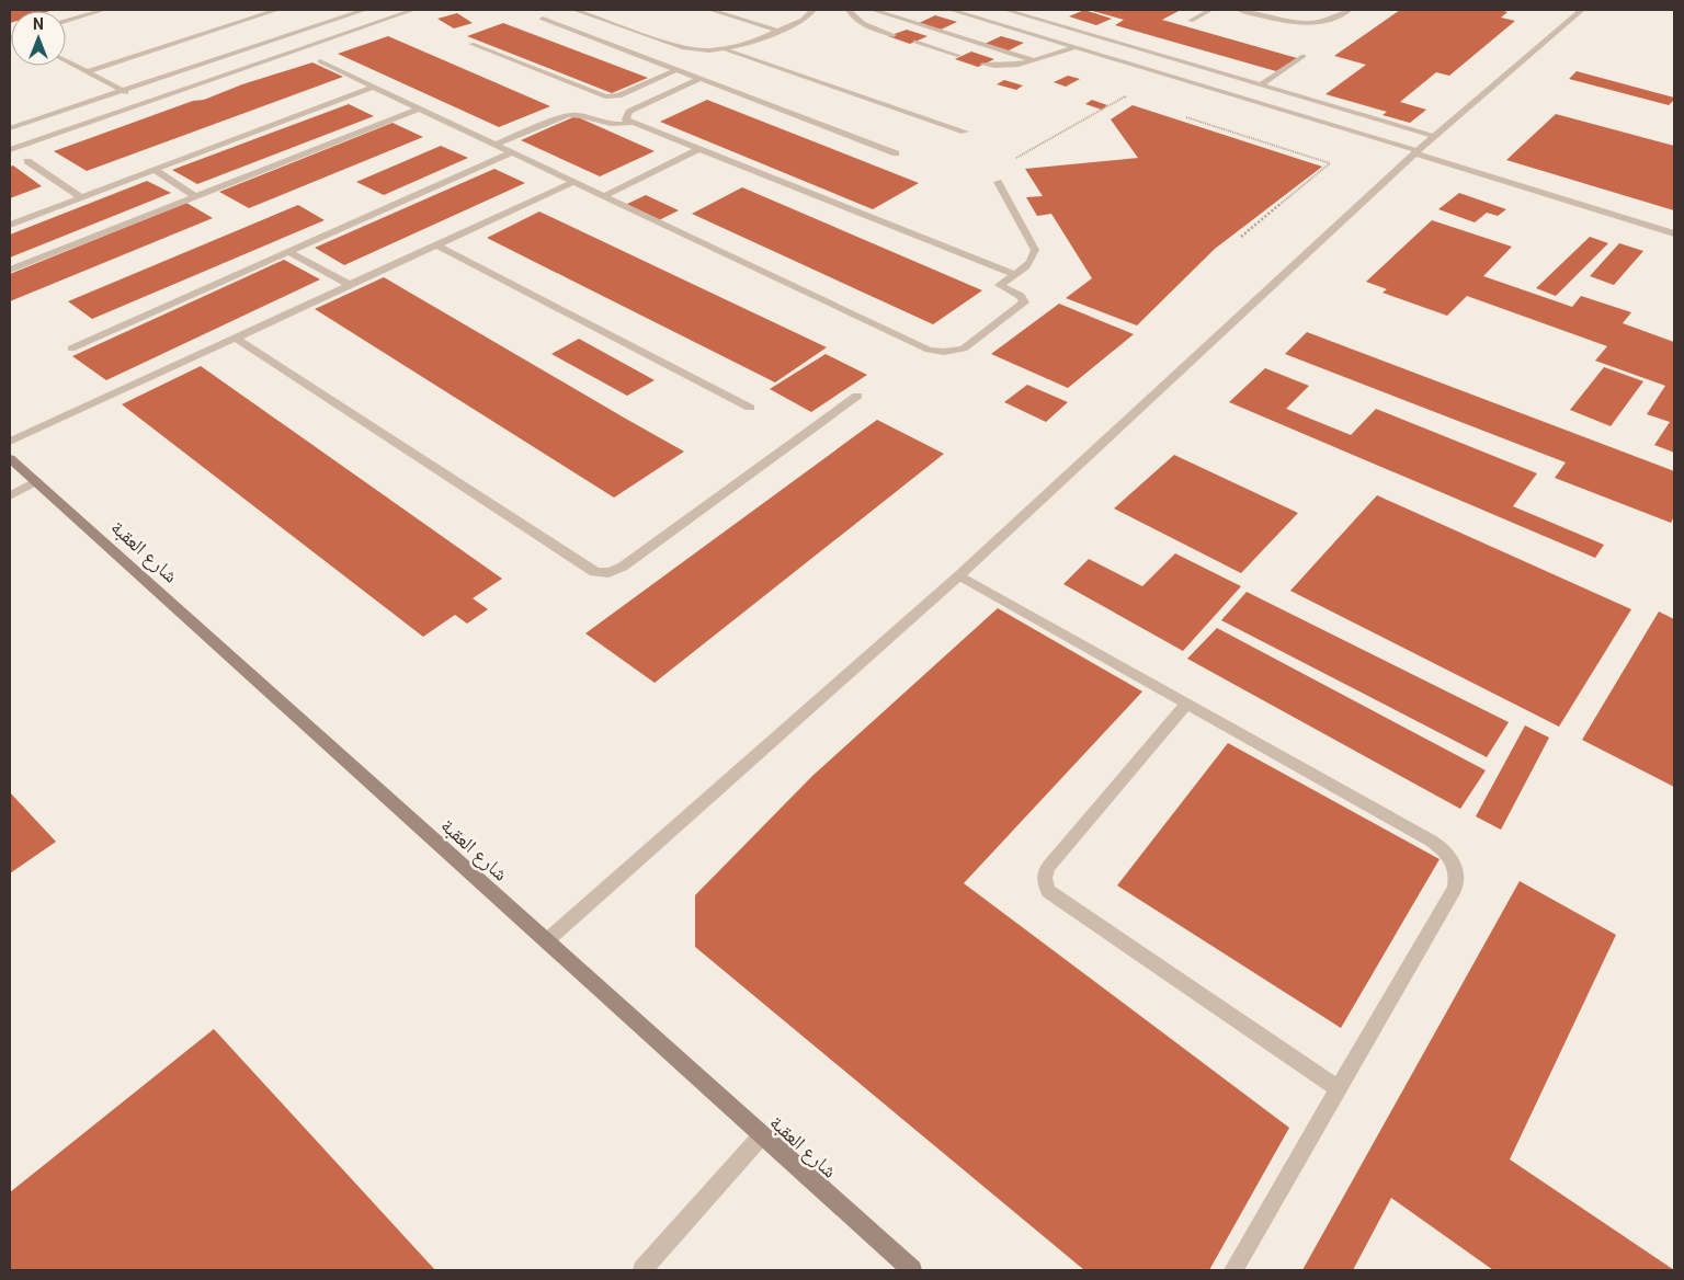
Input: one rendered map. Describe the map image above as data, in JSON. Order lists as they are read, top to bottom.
{
  "streets": {
    "street": ["شارع العقبة"]
  },
  "north": "top"
}
